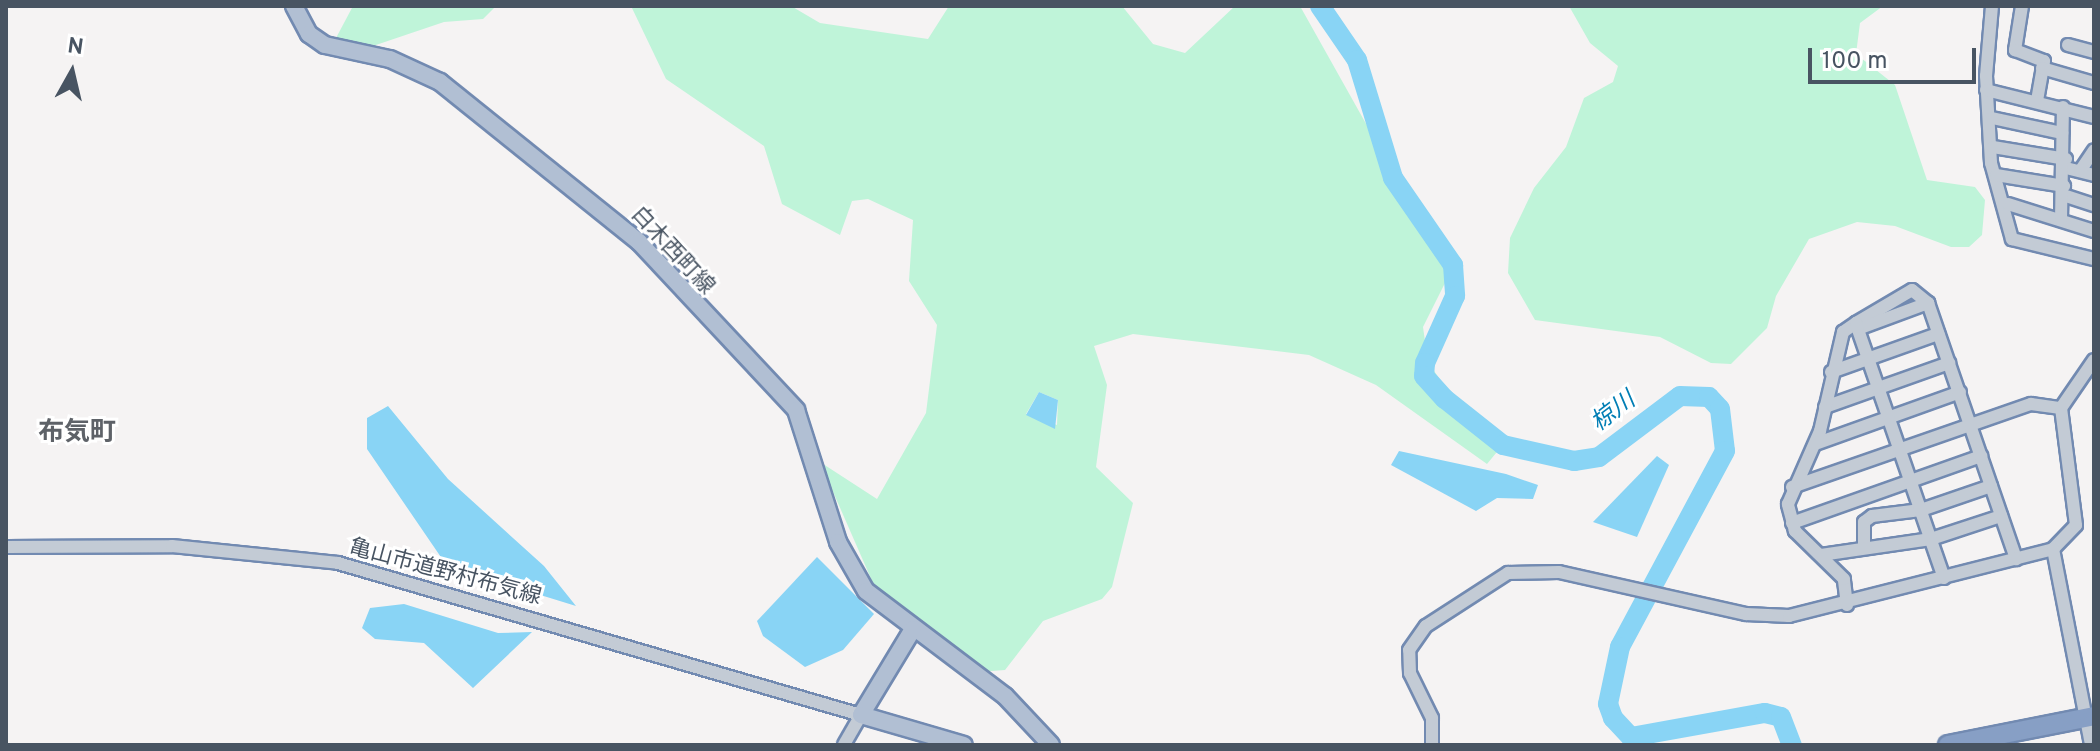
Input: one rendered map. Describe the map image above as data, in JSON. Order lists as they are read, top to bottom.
{
  "streets": {
    "main road": ["白木西町線"],
    "street": ["亀山市道野村布気線"]
  },
  "districts": ["布気町"],
  "water": ["椋川"],
  "scale_bar": "100 m",
  "north": "top"
}
